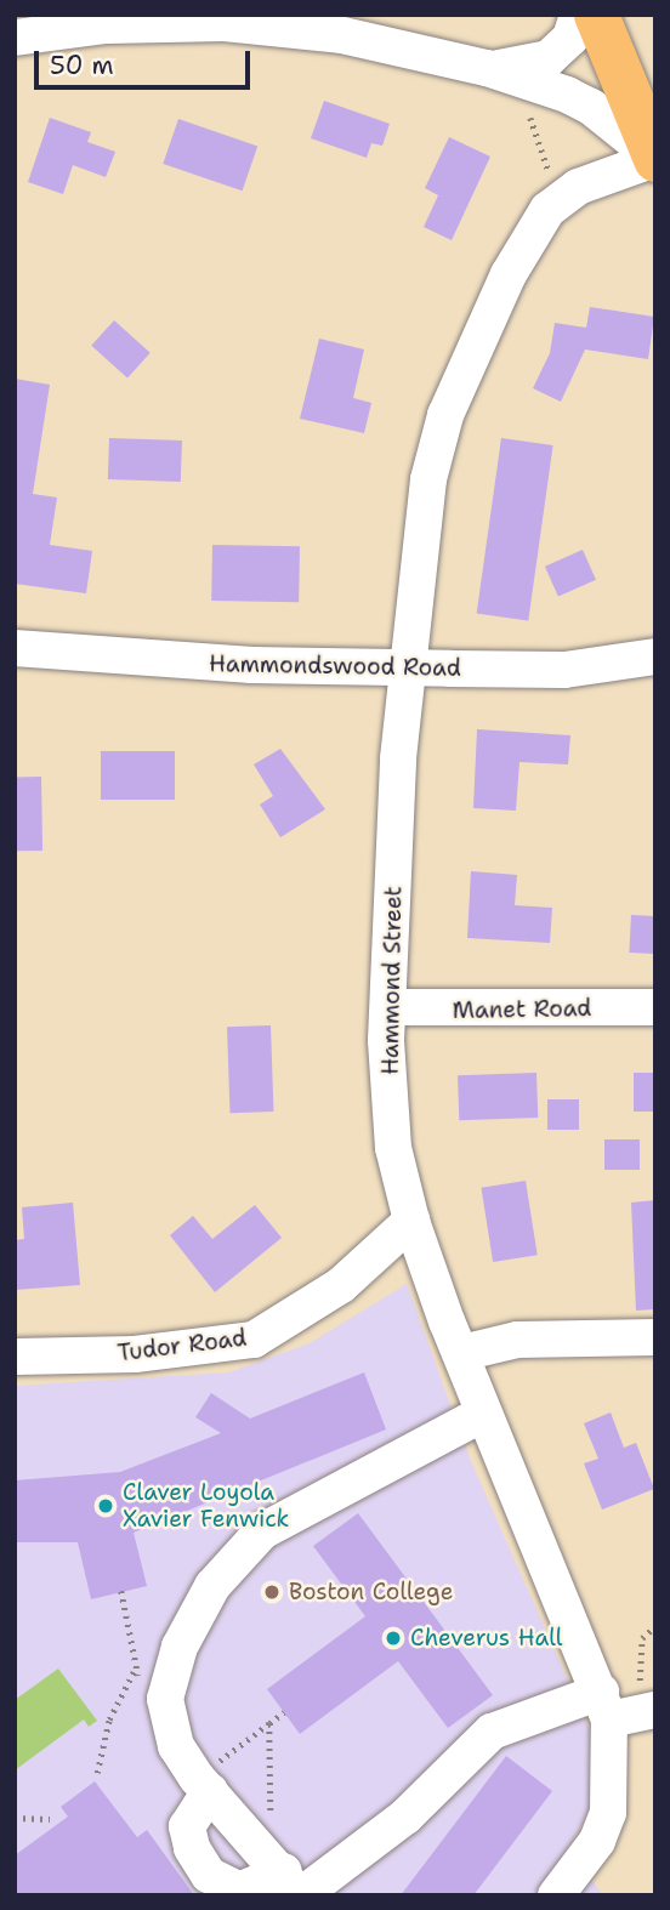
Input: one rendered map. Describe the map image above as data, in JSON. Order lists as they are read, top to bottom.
{
  "streets": {
    "street": [
      "Hammondswood Road",
      "Hammond Street",
      "Manet Road",
      "Tudor Road"
    ]
  },
  "crossings": [
    ["Hammondswood Road", "Hammond Street"],
    ["Hammond Street", "Manet Road"],
    ["Hammond Street", "Tudor Road"]
  ],
  "places": ["Claver Loyola Xavier Fenwick", "Boston College", "Cheverus Hall"],
  "scale_bar": "50 m"
}
